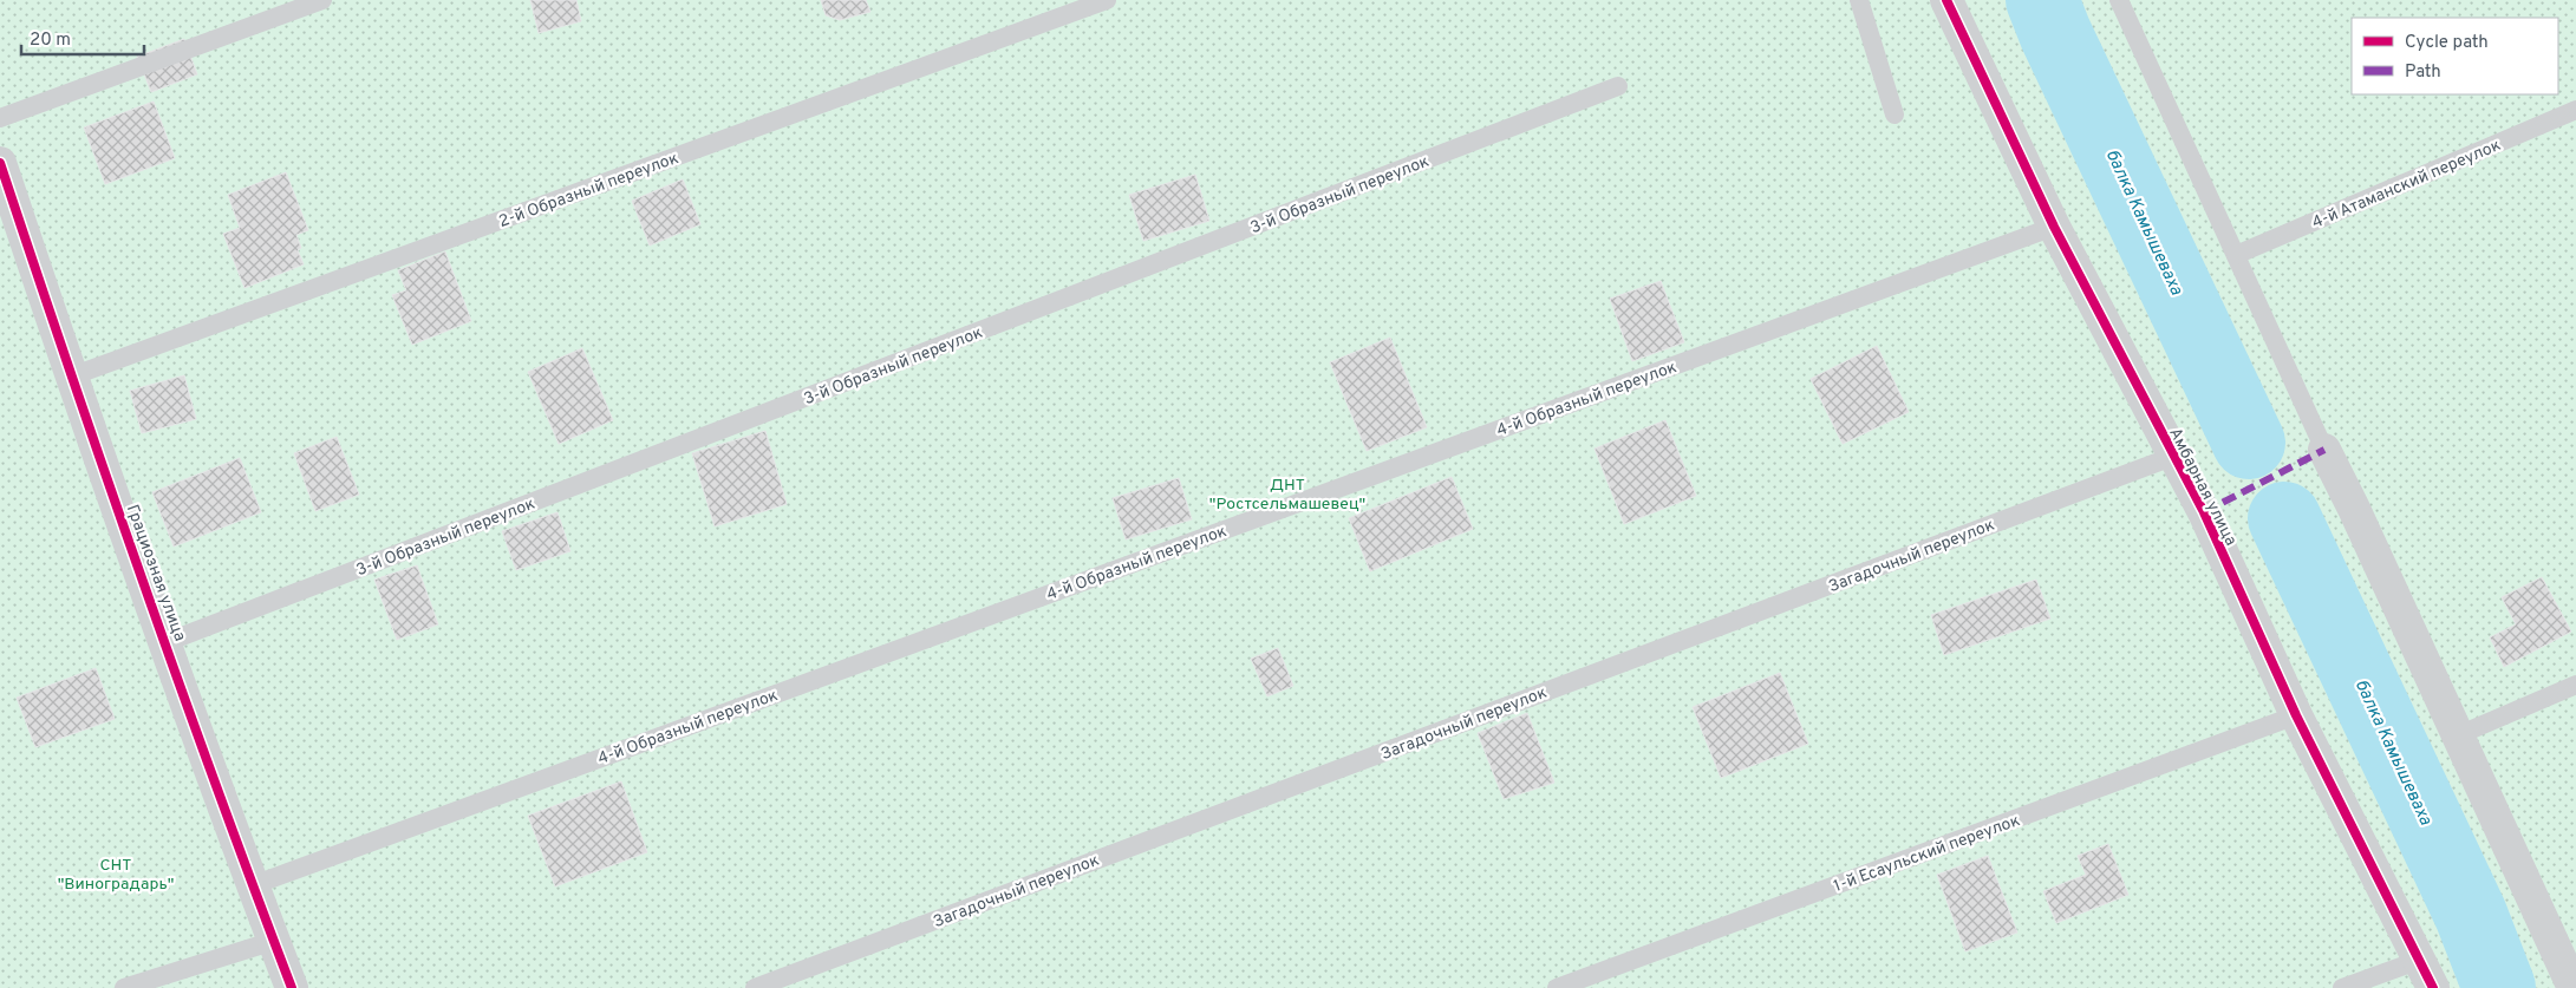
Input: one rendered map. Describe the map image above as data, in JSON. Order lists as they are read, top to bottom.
{
  "streets": {
    "street": ["Амбарная улица", "Грациозная улица"],
    "lane": [
      "4-й Атаманский переулок",
      "2-й Образный переулок",
      "3-й Образный переулок",
      "4-й Образный переулок",
      "Загадочный переулок",
      "1-й Есаульский переулок"
    ]
  },
  "crossings": [
    ["2-й Образный переулок", "Грациозная улица"],
    ["3-й Образный переулок", "Грациозная улица"],
    ["4-й Образный переулок", "Амбарная улица"],
    ["4-й Образный переулок", "Грациозная улица"],
    ["Амбарная улица", "Загадочный переулок"],
    ["Амбарная улица", "1-й Есаульский переулок"]
  ],
  "water": ["балка Камышеваха"],
  "parks": ["ДНТ \"Ростсельмашевец\"", "СНТ \"Виноградарь\""],
  "legend": ["Cycle path", "Path"],
  "scale_bar": "20 m"
}
